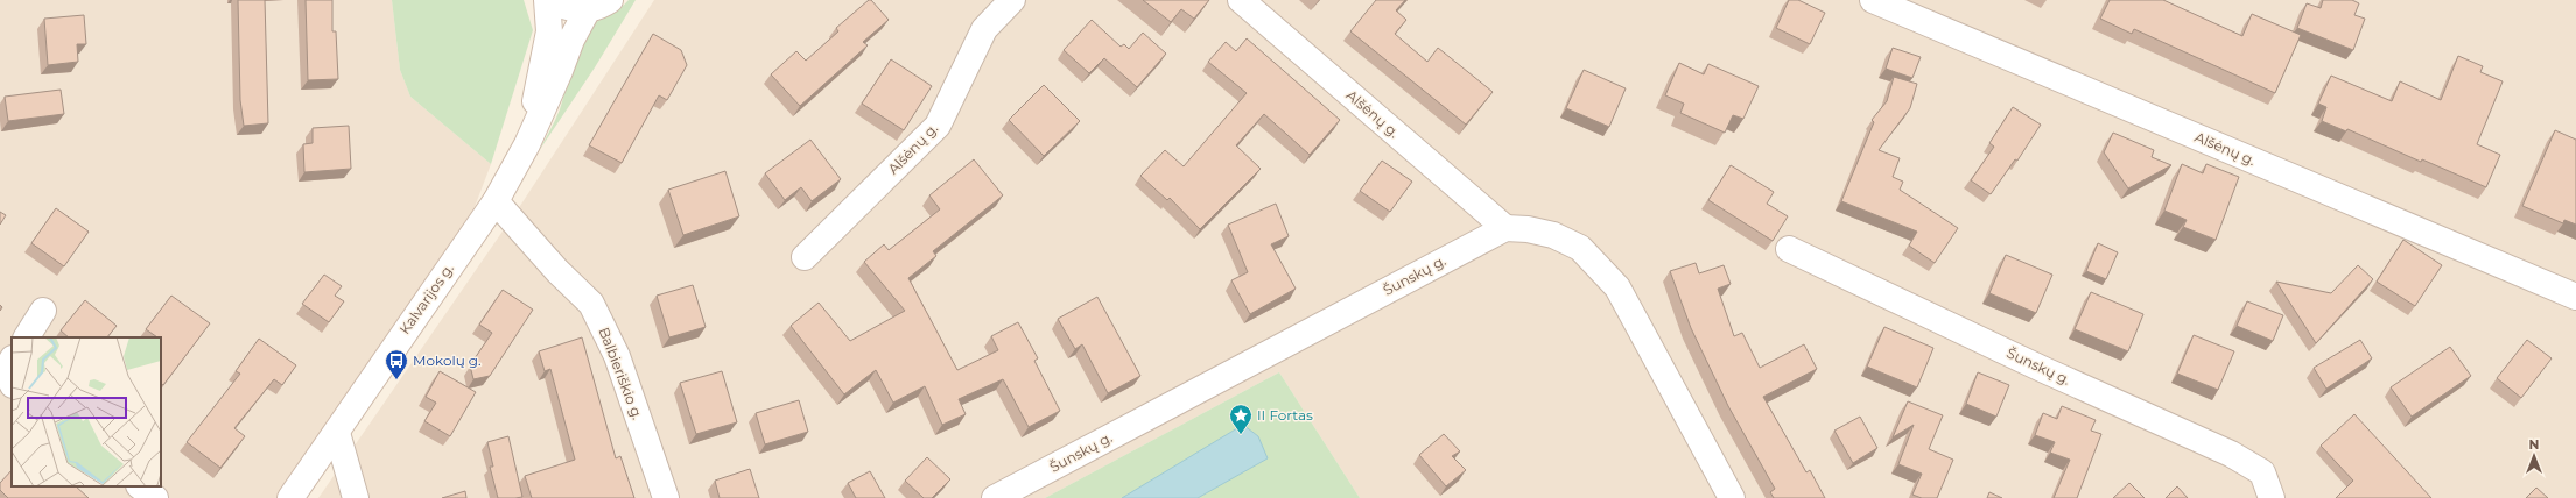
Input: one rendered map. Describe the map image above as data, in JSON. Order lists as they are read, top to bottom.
{
  "streets": {
    "street": [
      "Alšėnų g.",
      "Šunskų g.",
      "Kalvarijos g.",
      "Balbieriškio g."
    ]
  },
  "crossings": [
    ["Alšėnų g.", "Šunskų g."],
    ["Kalvarijos g.", "Balbieriškio g."]
  ],
  "places": {
    "bus stop": ["Mokolų g."],
    "place": ["II Fortas"]
  },
  "north": "top"
}
